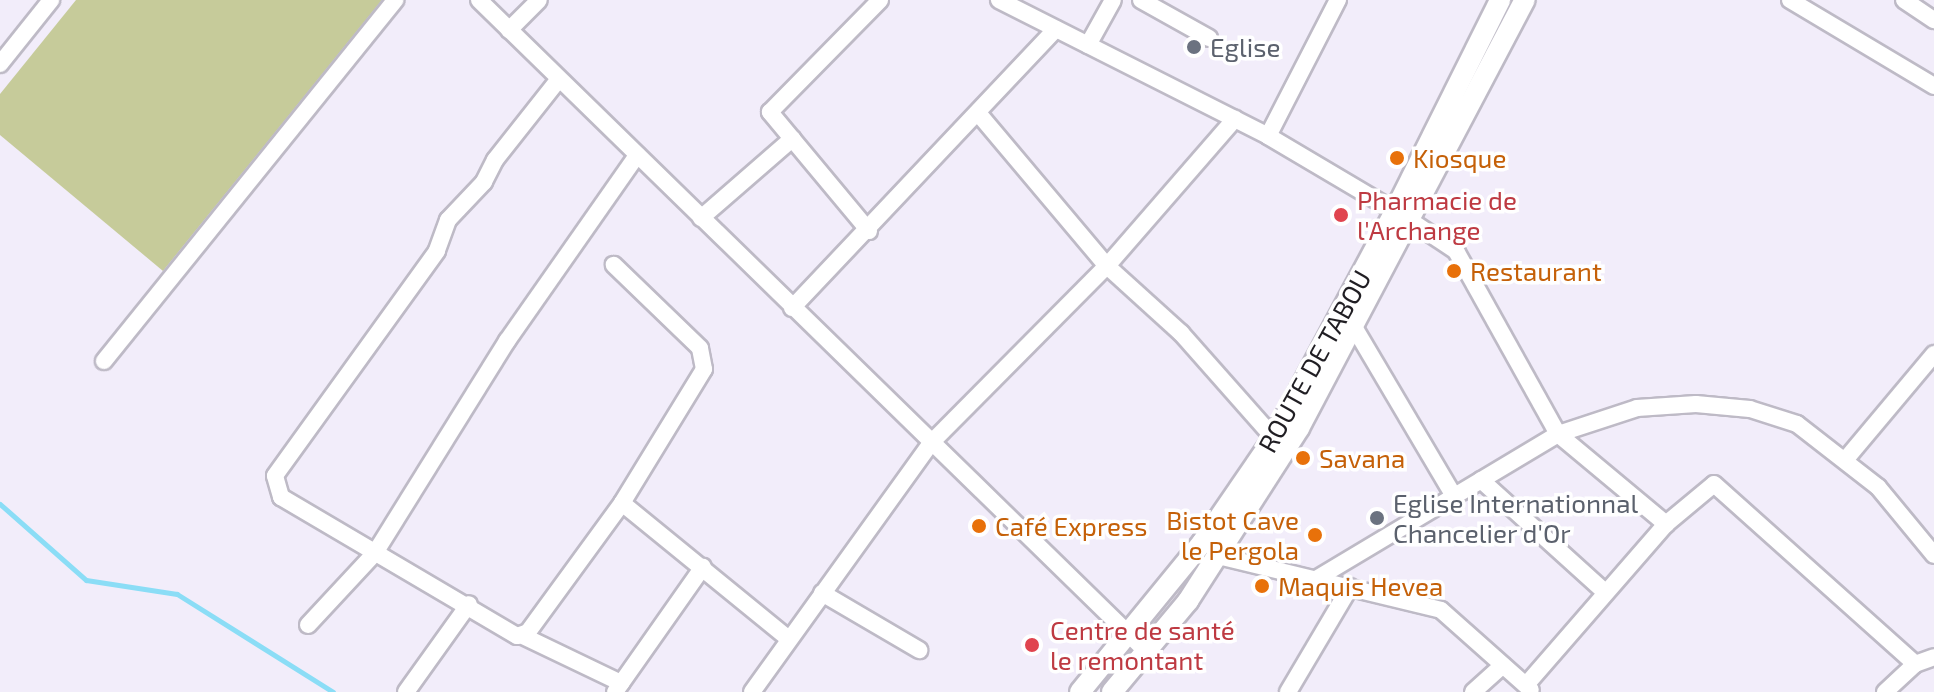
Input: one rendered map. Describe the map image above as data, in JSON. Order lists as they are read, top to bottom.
{
  "streets": {
    "main road": ["ROUTE DE TABOU"]
  },
  "places": [
    "Eglise",
    "Kiosque",
    "Pharmacie de l'Archange",
    "Restaurant",
    "Savana",
    "Eglise Internationnal Chancelier d'Or",
    "Café Express",
    "Bistot Cave le Pergola",
    "Maquis Hevea",
    "Centre de santé le remontant"
  ]
}
